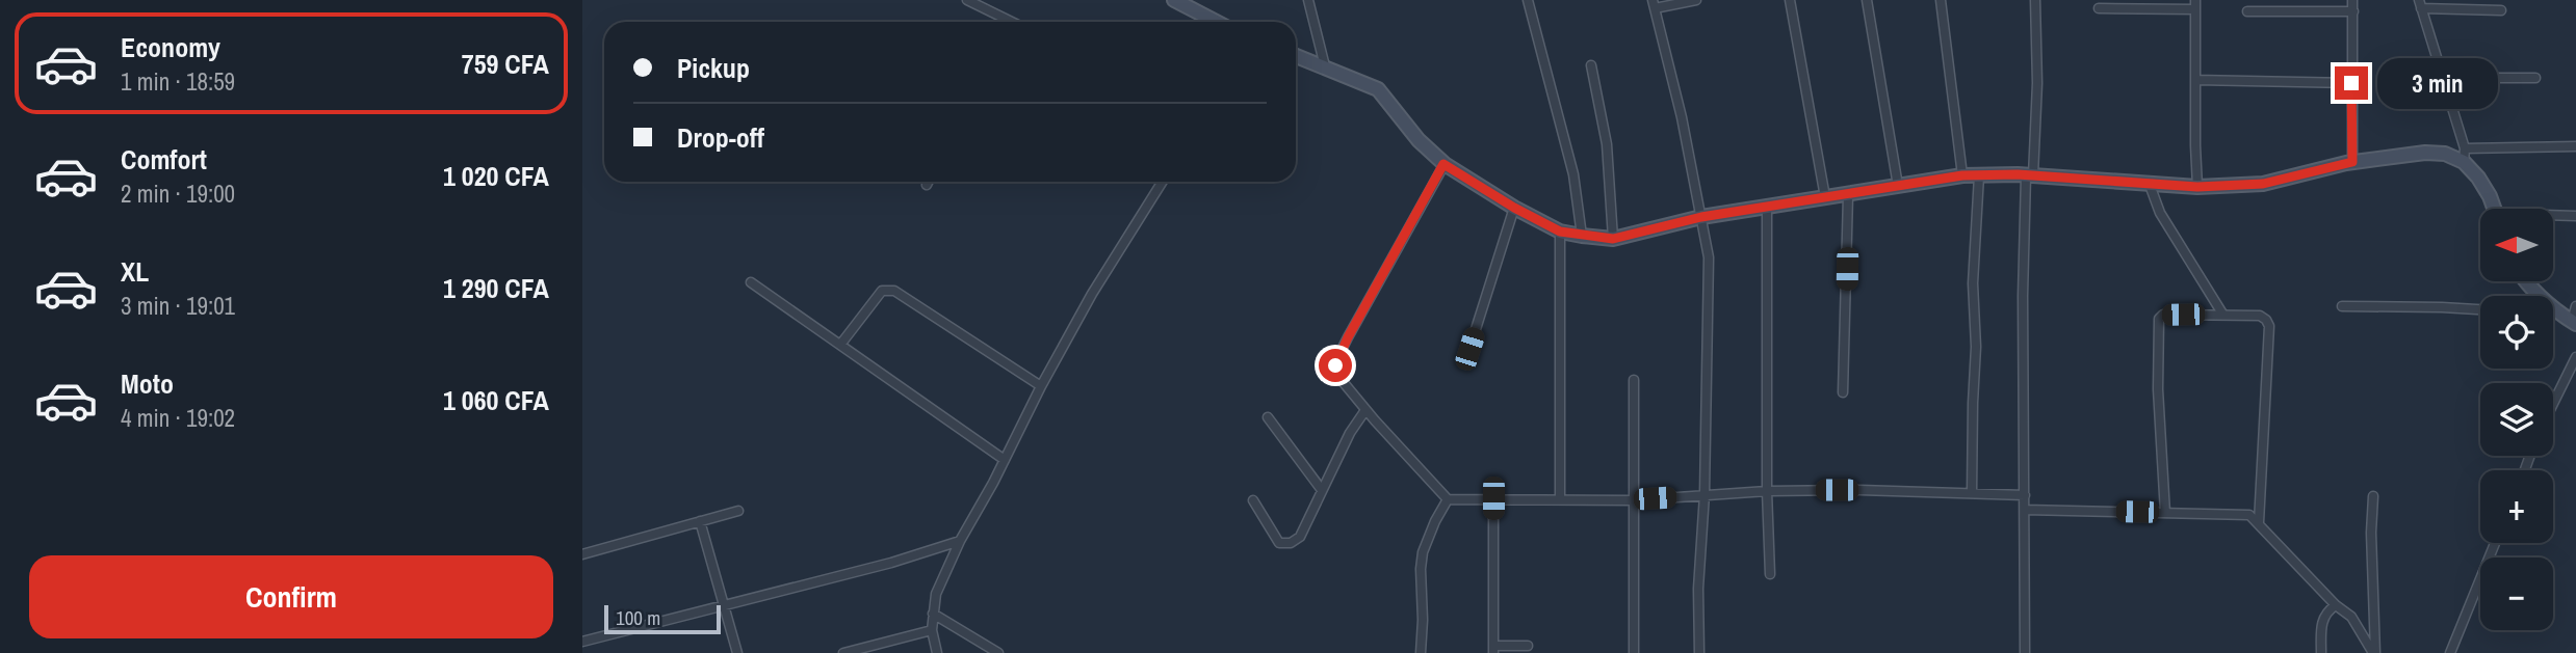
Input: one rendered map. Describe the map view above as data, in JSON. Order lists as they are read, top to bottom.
{
  "scale_bar": "100 m",
  "north": "left",
  "page": {
    "list": [
      {
        "name": "Economy",
        "note": "1 min · 18:59",
        "value": "759 CFA"
      },
      {
        "name": "Comfort",
        "note": "2 min · 19:00",
        "value": "1 020 CFA"
      },
      {
        "name": "XL",
        "note": "3 min · 19:01",
        "value": "1 290 CFA"
      },
      {
        "name": "Moto",
        "note": "4 min · 19:02",
        "value": "1 060 CFA"
      }
    ],
    "banner": ["Pickup", "Drop-off"],
    "bubble": "3 min",
    "map_buttons": ["+", "−"],
    "buttons": "Confirm",
    "scale": "100 m"
  }
}
